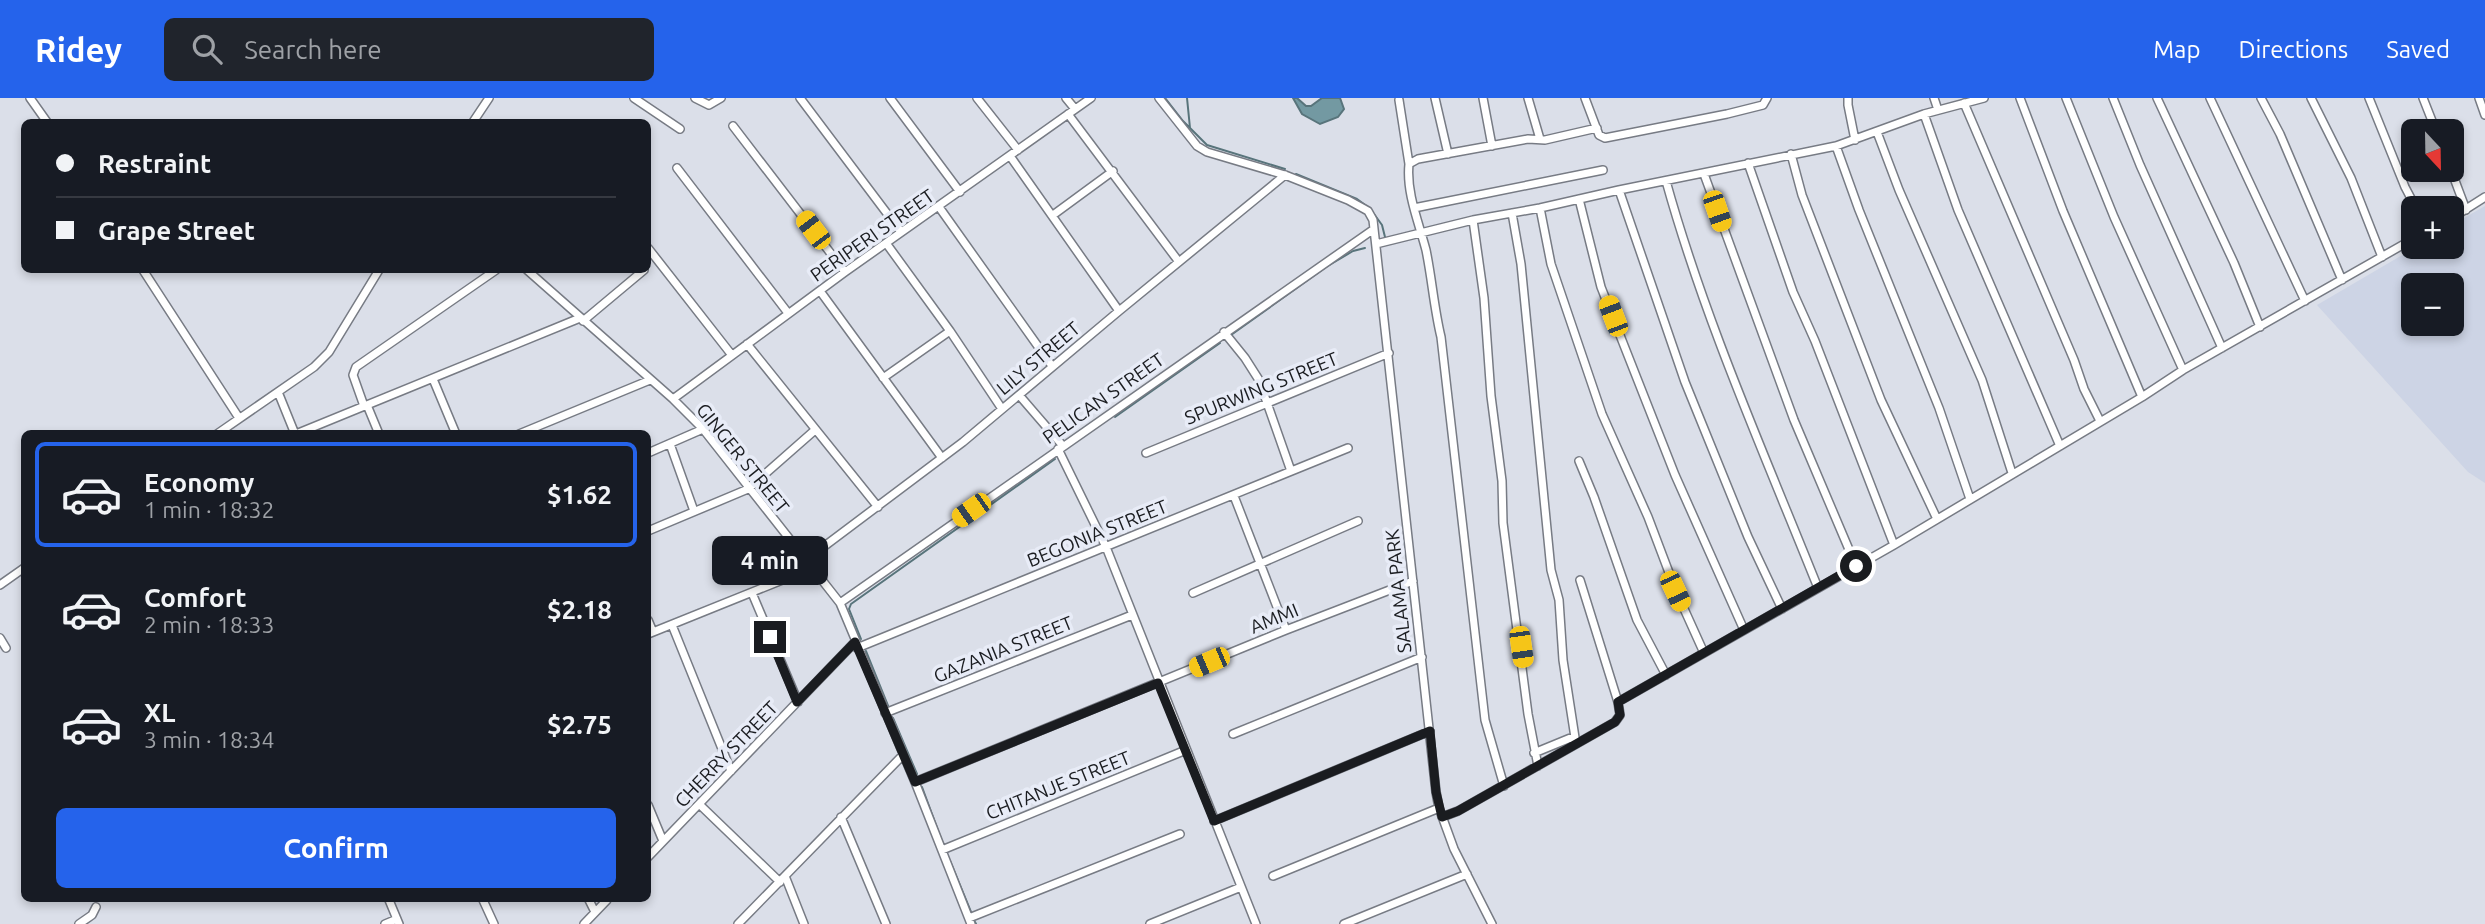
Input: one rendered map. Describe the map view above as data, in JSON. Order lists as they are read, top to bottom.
{
  "streets": {
    "street": [
      "PERIPERI STREET",
      "LILY STREET",
      "SPURWING STREET",
      "PELICAN STREET",
      "GINGER STREET",
      "BEGONIA STREET",
      "SALAMA PARK",
      "AMMI",
      "GAZANIA STREET",
      "CHERRY STREET",
      "CHITANJE STREET"
    ]
  },
  "crossings": [
    ["PERIPERI STREET", "GINGER STREET"],
    ["LILY STREET", "GINGER STREET"],
    ["SPURWING STREET", "SALAMA PARK"],
    ["PELICAN STREET", "GINGER STREET"],
    ["GINGER STREET", "BEGONIA STREET"],
    ["GINGER STREET", "AMMI"],
    ["GINGER STREET", "GAZANIA STREET"],
    ["GINGER STREET", "CHERRY STREET"],
    ["GINGER STREET", "CHITANJE STREET"],
    ["BEGONIA STREET", "CHERRY STREET"],
    ["SALAMA PARK", "AMMI"]
  ],
  "north": "bottom",
  "page": {
    "header": "Ridey",
    "search": "Search here",
    "nav": ["Map", "Directions", "Saved"],
    "map_buttons": ["+", "−"],
    "banner": ["Restraint", "Grape Street"],
    "list": [
      {
        "name": "Economy",
        "note": "1 min · 18:32",
        "value": "$1.62"
      },
      {
        "name": "Comfort",
        "note": "2 min · 18:33",
        "value": "$2.18"
      },
      {
        "name": "XL",
        "note": "3 min · 18:34",
        "value": "$2.75"
      }
    ],
    "bubble": "4 min",
    "buttons": "Confirm"
  }
}
